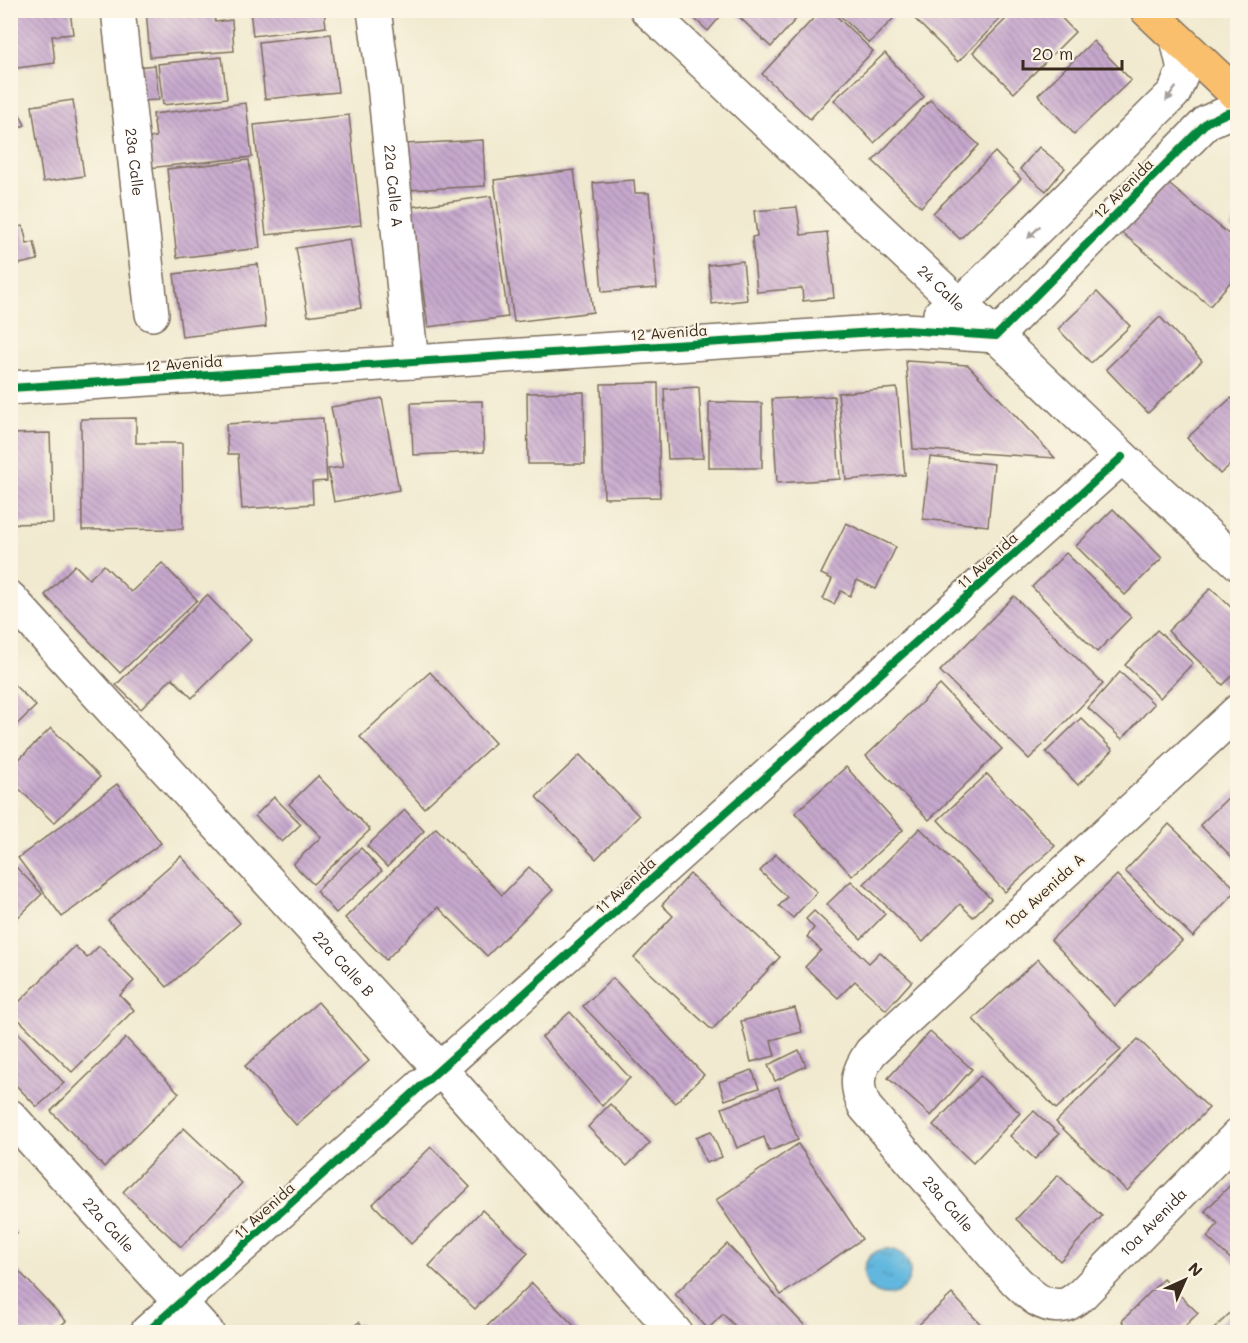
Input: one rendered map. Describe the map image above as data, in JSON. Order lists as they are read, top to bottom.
{
  "streets": {
    "street": [
      "23a Calle",
      "22a Calle A",
      "12 Avenida",
      "24 Calle",
      "11 Avenida",
      "10a Avenida A",
      "22a Calle B",
      "10a Avenida",
      "22a Calle"
    ]
  },
  "crossings": [
    ["23a Calle", "10a Avenida A"],
    ["23a Calle", "10a Avenida"],
    ["22a Calle A", "12 Avenida"],
    ["12 Avenida", "24 Calle"],
    ["24 Calle", "11 Avenida"],
    ["11 Avenida", "22a Calle B"],
    ["11 Avenida", "22a Calle"]
  ],
  "scale_bar": "20 m",
  "north": "top right"
}
